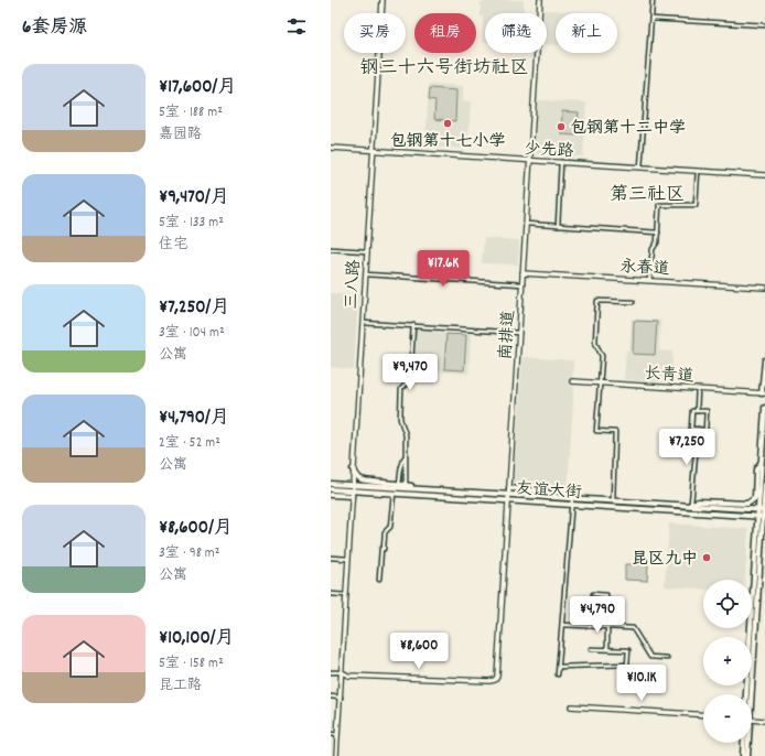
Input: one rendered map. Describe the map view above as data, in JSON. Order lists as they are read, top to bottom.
{
  "streets": {
    "main road": ["友谊大街"],
    "street": [
      "少先路",
      "永春道",
      "三八路",
      "南排道",
      "长青道"
    ]
  },
  "crossings": [
    ["少先路", "三八路"],
    ["少先路", "南排道"],
    ["永春道", "南排道"],
    ["三八路", "南排道"],
    ["三八路", "友谊大街"],
    ["南排道", "友谊大街"]
  ],
  "districts": ["钢三十六号街坊社区", "第三社区"],
  "places": ["包钢第十七小学", "包钢第十二中学", "昆区九中"],
  "page": {
    "heading": "6套房源",
    "chip": [
      "买房",
      "租房",
      "筛选",
      "新上"
    ],
    "list": [
      {
        "name": "¥17,600/月",
        "note": "5室 · 188 m² · 嘉园路"
      },
      {
        "name": "¥9,470/月",
        "note": "5室 · 133 m² · 住宅"
      },
      {
        "name": "¥7,250/月",
        "note": "3室 · 104 m² · 公寓"
      },
      {
        "name": "¥4,790/月",
        "note": "2室 · 52 m² · 公寓"
      },
      {
        "name": "¥8,600/月",
        "note": "3室 · 98 m² · 公寓"
      },
      {
        "name": "¥10,100/月",
        "note": "5室 · 158 m² · 昆工路"
      }
    ],
    "price": [
      "¥17.6K",
      "¥9,470",
      "¥7,250",
      "¥4,790",
      "¥8,600",
      "¥10.1K"
    ],
    "map_buttons": ["+", "−"]
  }
}
